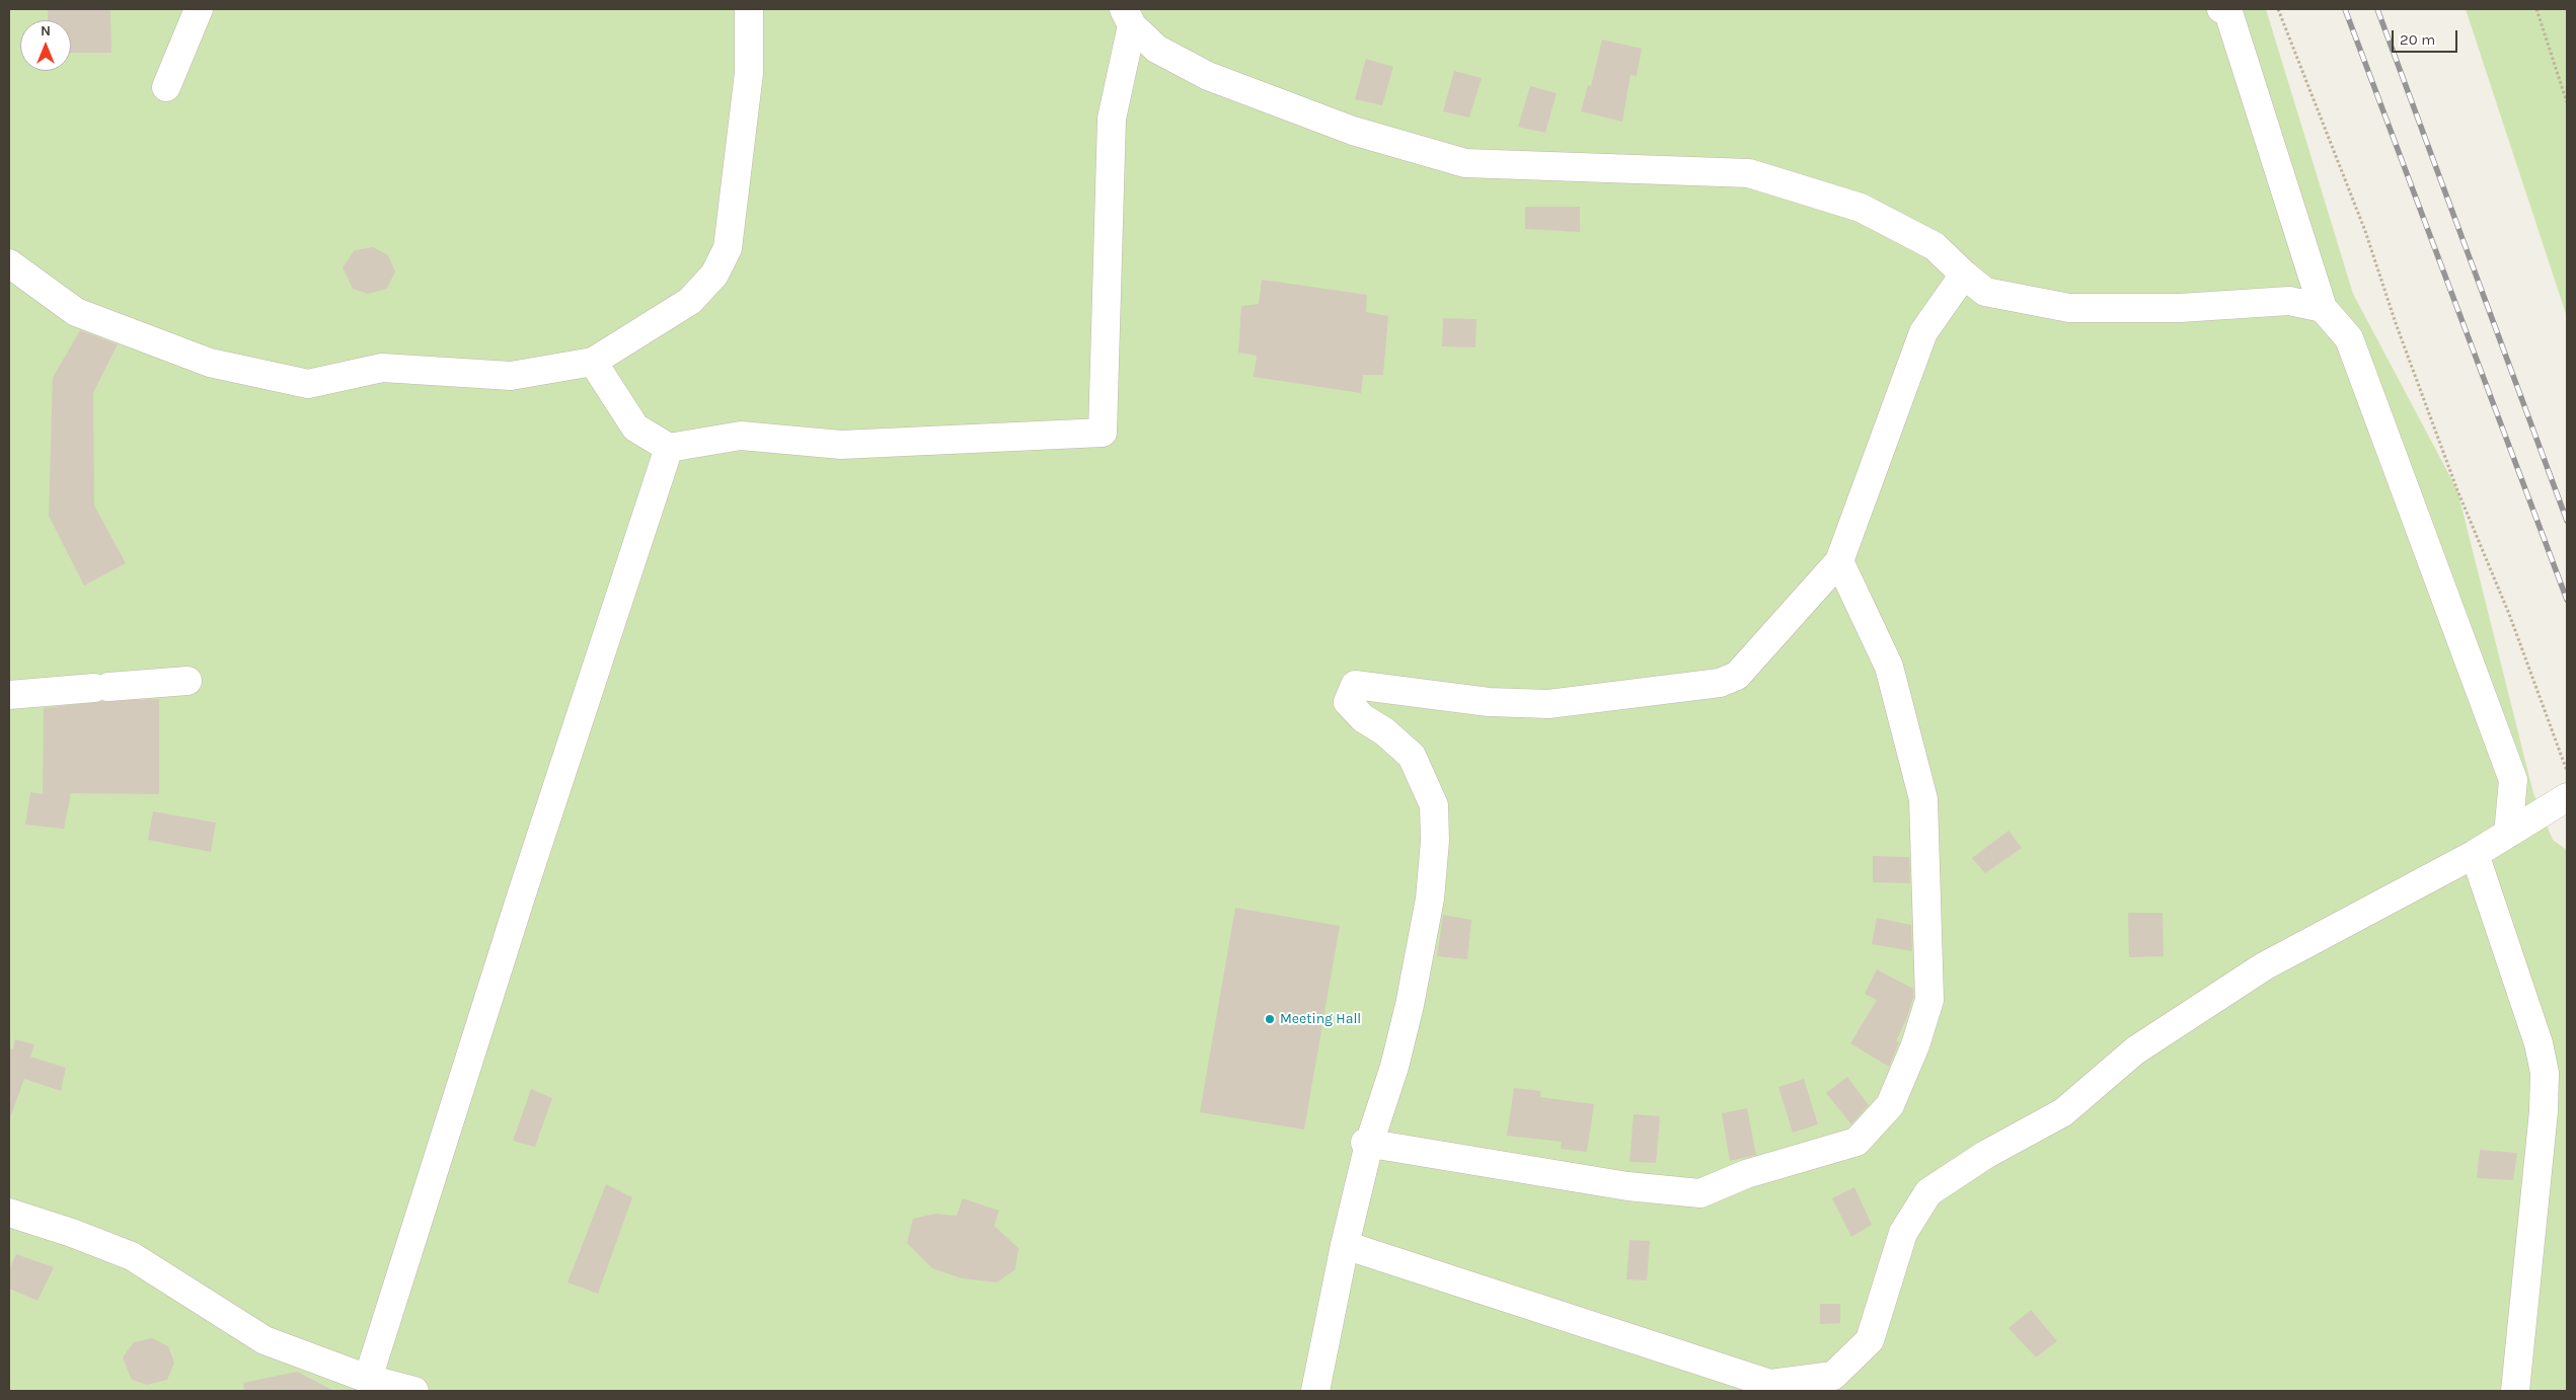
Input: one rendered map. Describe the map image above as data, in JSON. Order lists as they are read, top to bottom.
{
  "places": ["Meeting Hall"],
  "scale_bar": "20 m",
  "north": "top"
}
